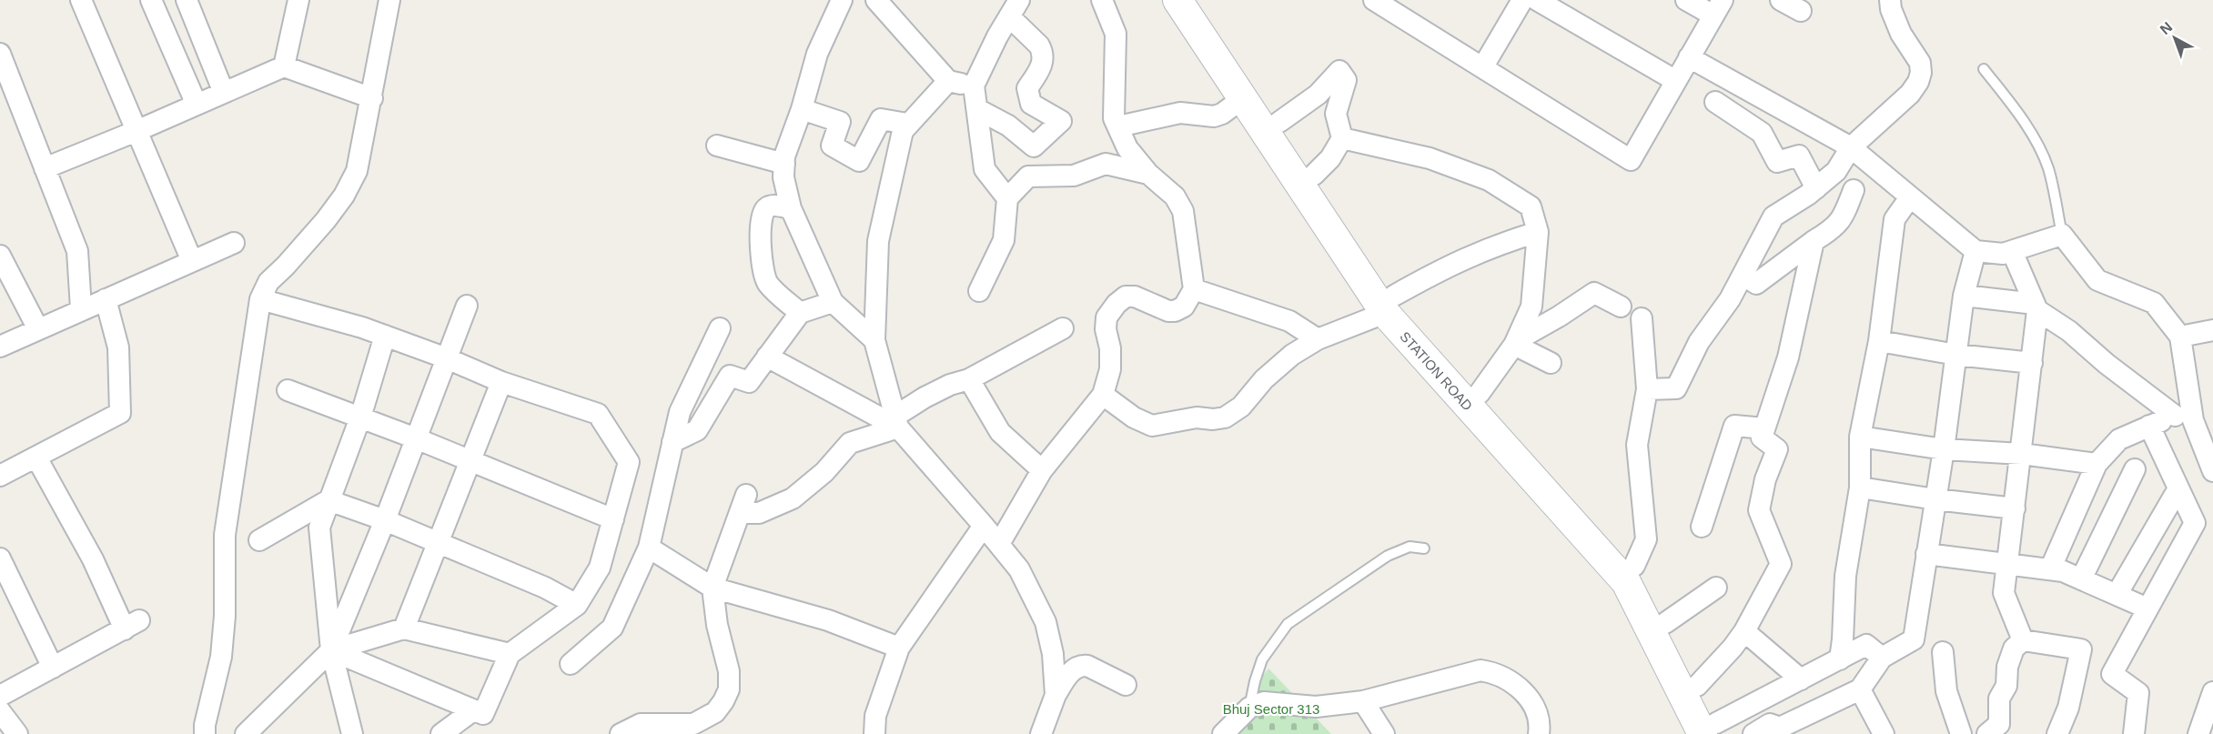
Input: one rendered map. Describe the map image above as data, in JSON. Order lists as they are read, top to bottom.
{
  "streets": {
    "street": ["STATION ROAD"]
  },
  "parks": ["Bhuj Sector 313"],
  "north": "top left"
}
